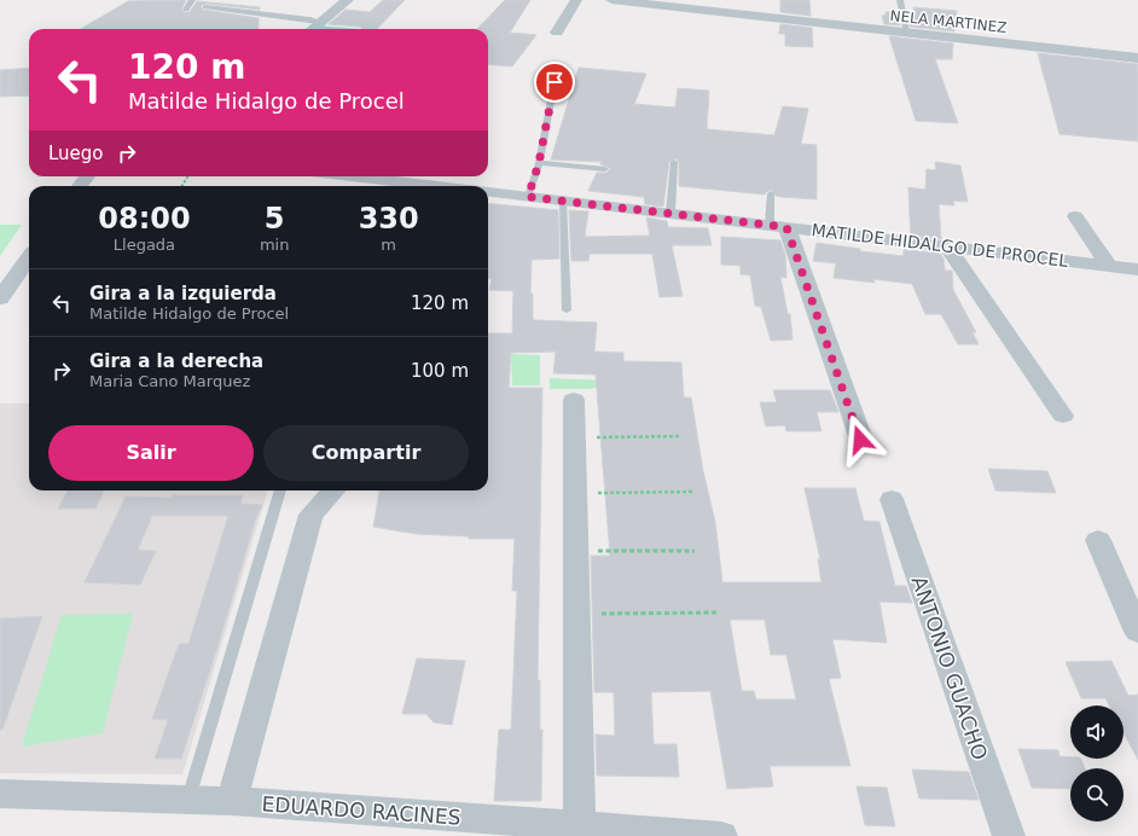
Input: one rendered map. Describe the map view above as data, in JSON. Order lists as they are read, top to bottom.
{
  "streets": {
    "street": [
      "NELA MARTINEZ",
      "MATILDE HIDALGO DE PROCEL",
      "ANTONIO GUACHO",
      "EDUARDO RACINES"
    ]
  },
  "page": {
    "turn": ["120 m", "Matilde Hidalgo de Procel"],
    "then": "Luego",
    "eta": [
      "08:00",
      "Llegada",
      "5",
      "min",
      "330",
      "m"
    ],
    "list": [
      {
        "name": "Gira a la izquierda",
        "note": "Matilde Hidalgo de Procel",
        "value": "120 m"
      },
      {
        "name": "Gira a la derecha",
        "note": "Maria Cano Marquez",
        "value": "100 m"
      }
    ],
    "buttons": ["Salir", "Compartir"]
  }
}
